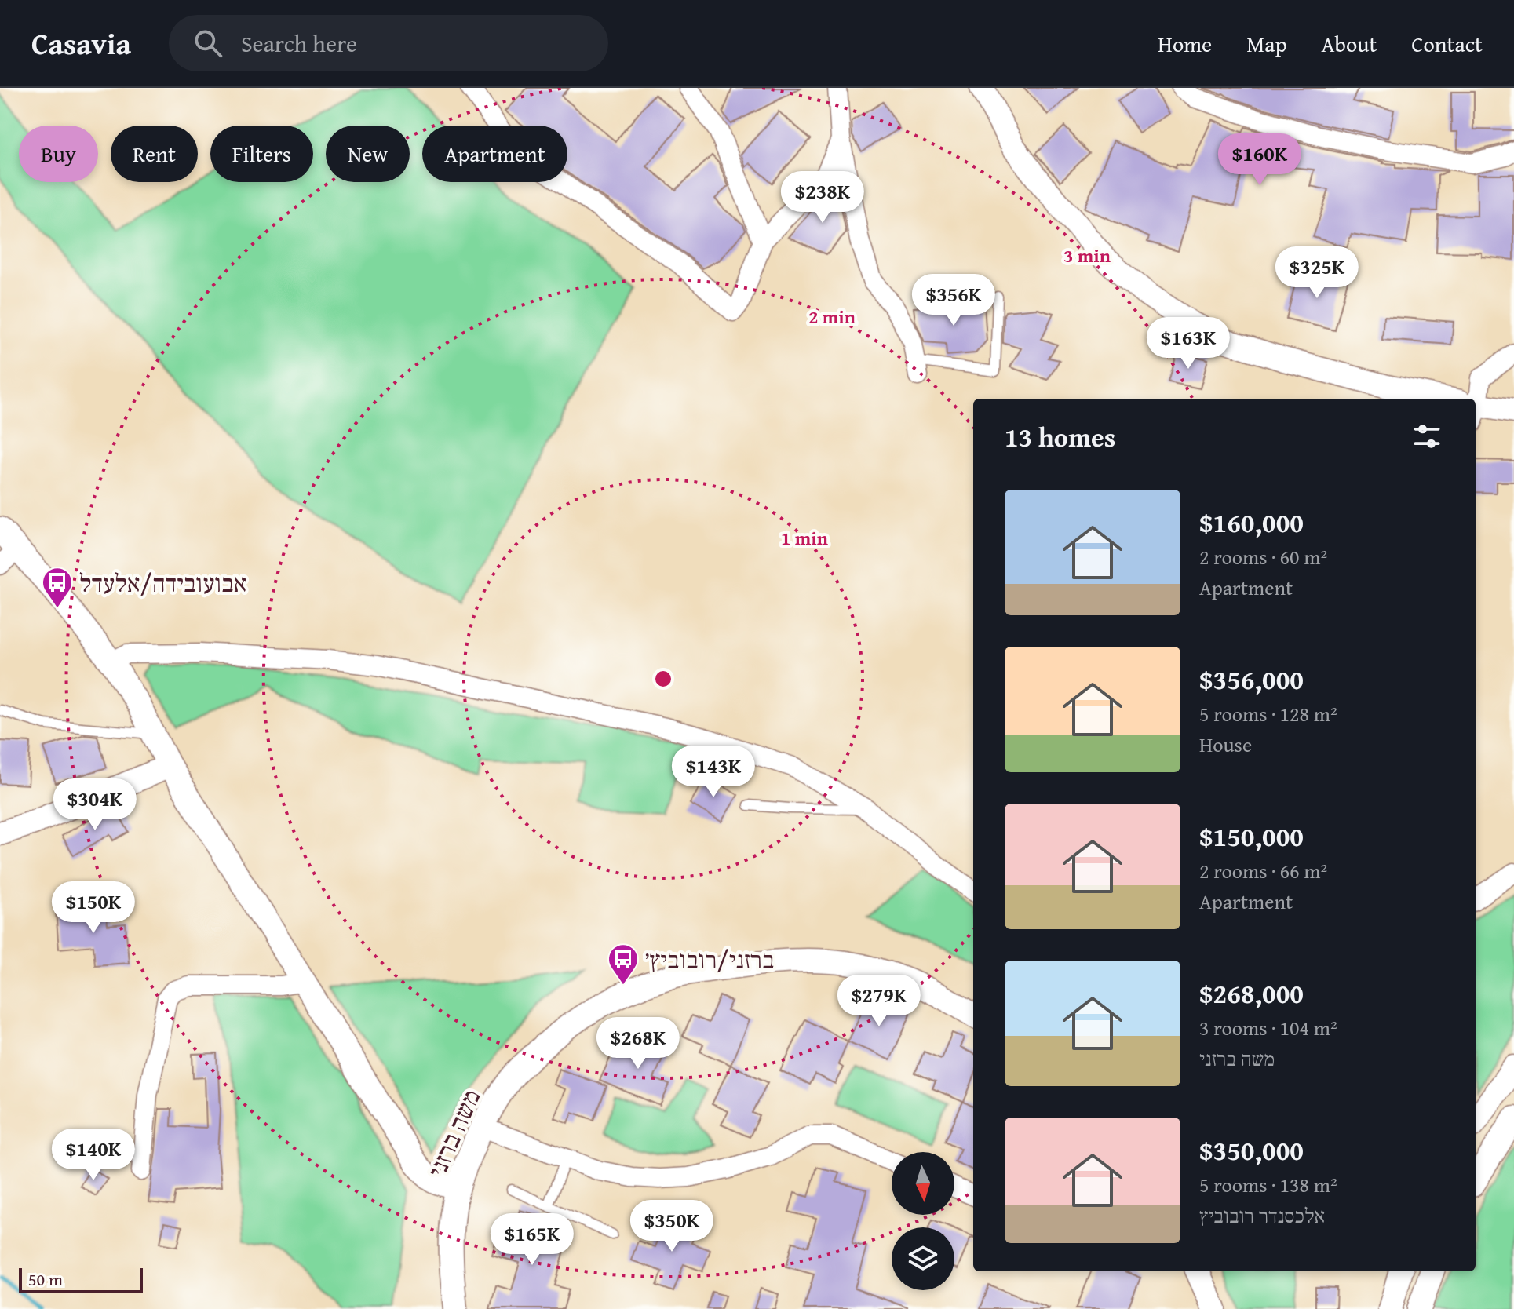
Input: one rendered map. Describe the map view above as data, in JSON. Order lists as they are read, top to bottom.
{
  "streets": {
    "street": ["משה ברזני"]
  },
  "places": {
    "bus stop": ["אבועובידה/אלעדל", "ברזני/רובוביץ׳"]
  },
  "scale_bar": "50 m",
  "north": "bottom",
  "page": {
    "header": "Casavia",
    "search": "Search here",
    "nav": [
      "Home",
      "Map",
      "About",
      "Contact"
    ],
    "chip": [
      "Buy",
      "Rent",
      "Filters",
      "New",
      "Apartment"
    ],
    "price": [
      "$160K",
      "$238K",
      "$325K",
      "$356K",
      "$163K",
      "$143K",
      "$304K",
      "$150K",
      "$279K",
      "$268K",
      "$140K",
      "$350K",
      "$165K"
    ],
    "heading": "13 homes",
    "list": [
      {
        "name": "$160,000",
        "note": "2 rooms · 60 m² · Apartment"
      },
      {
        "name": "$356,000",
        "note": "5 rooms · 128 m² · House"
      },
      {
        "name": "$150,000",
        "note": "2 rooms · 66 m² · Apartment"
      },
      {
        "name": "$268,000",
        "note": "3 rooms · 104 m² · משה ברזני"
      },
      {
        "name": "$350,000",
        "note": "5 rooms · 138 m² · אלכסנדר רובוביץ"
      }
    ],
    "scale": "50 m"
  },
  "rings": ["3 min", "2 min", "1 min"]
}
